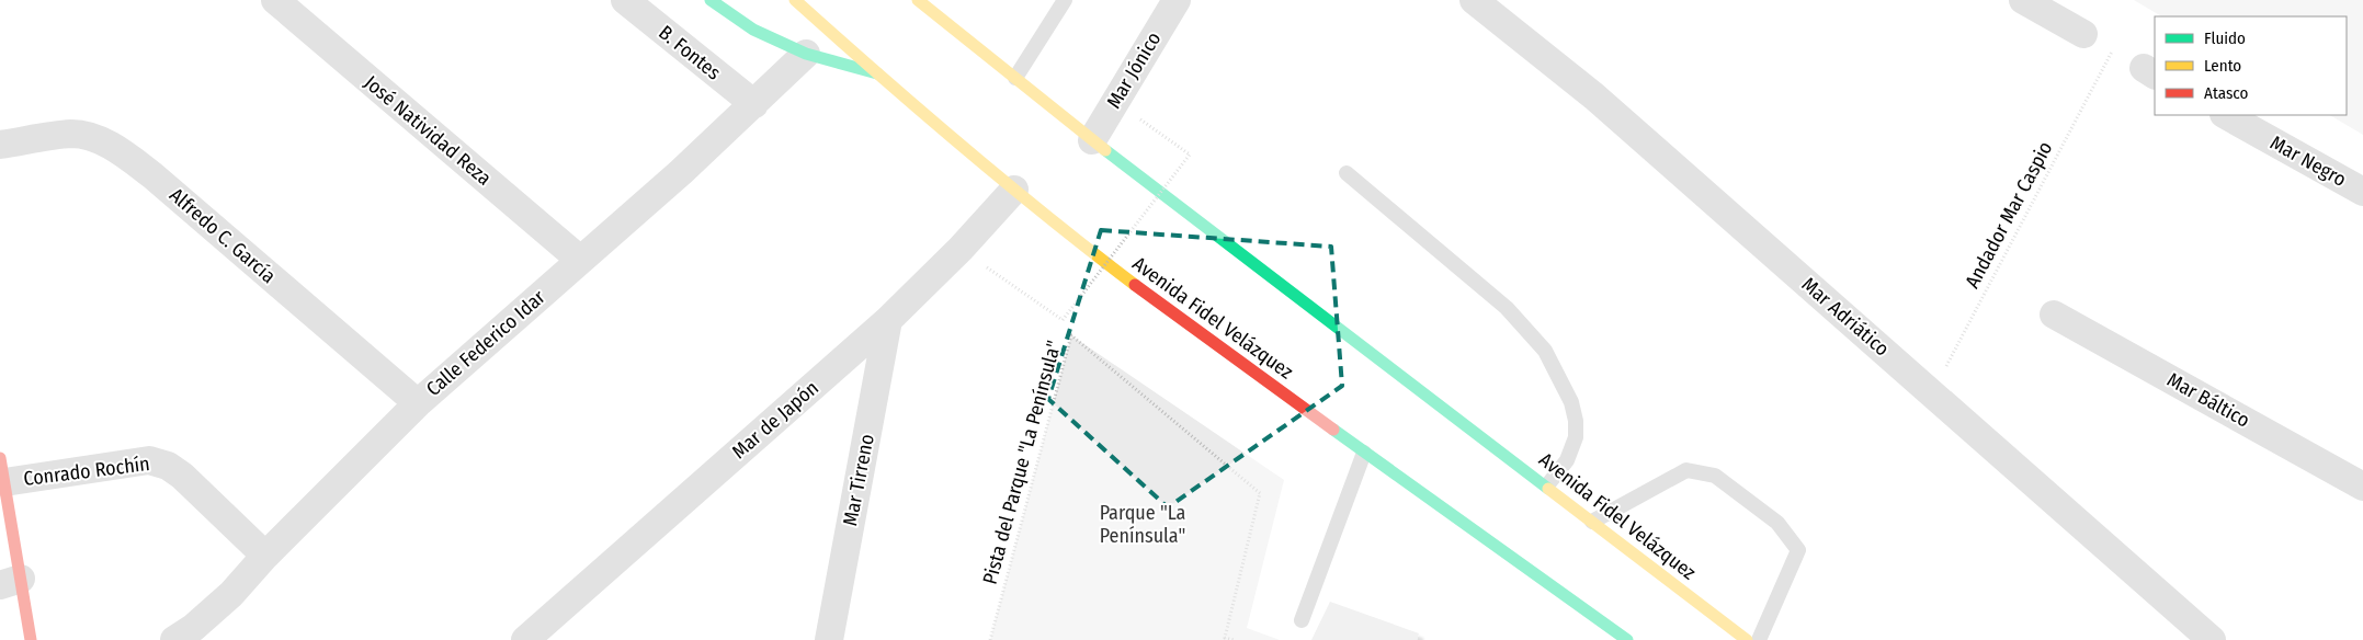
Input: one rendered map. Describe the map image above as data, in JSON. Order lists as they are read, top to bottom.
{
  "streets": {
    "main road": ["Avenida Fidel Velázquez"],
    "street": [
      "B. Fontes",
      "Mar Jónico",
      "José Natividad Reza",
      "Mar Negro",
      "Alfredo C. García",
      "Mar Adriático",
      "Calle Federico Idar",
      "Mar Báltico",
      "Mar de Japón",
      "Conrado Rochín",
      "Mar Tirreno"
    ],
    "path": ["Andador Mar Caspio", "Pista del Parque \"La Península\""]
  },
  "crossings": [
    ["B. Fontes", "Calle Federico Idar"],
    ["Mar Jónico", "Avenida Fidel Velázquez"],
    ["José Natividad Reza", "Calle Federico Idar"],
    ["Andador Mar Caspio", "Mar Adriático"],
    ["Alfredo C. García", "Calle Federico Idar"],
    ["Avenida Fidel Velázquez", "Mar de Japón"],
    ["Calle Federico Idar", "Conrado Rochín"],
    ["Mar de Japón", "Mar Tirreno"]
  ],
  "parks": ["Parque \"La Península\""],
  "legend": ["Fluido", "Lento", "Atasco"]
}
